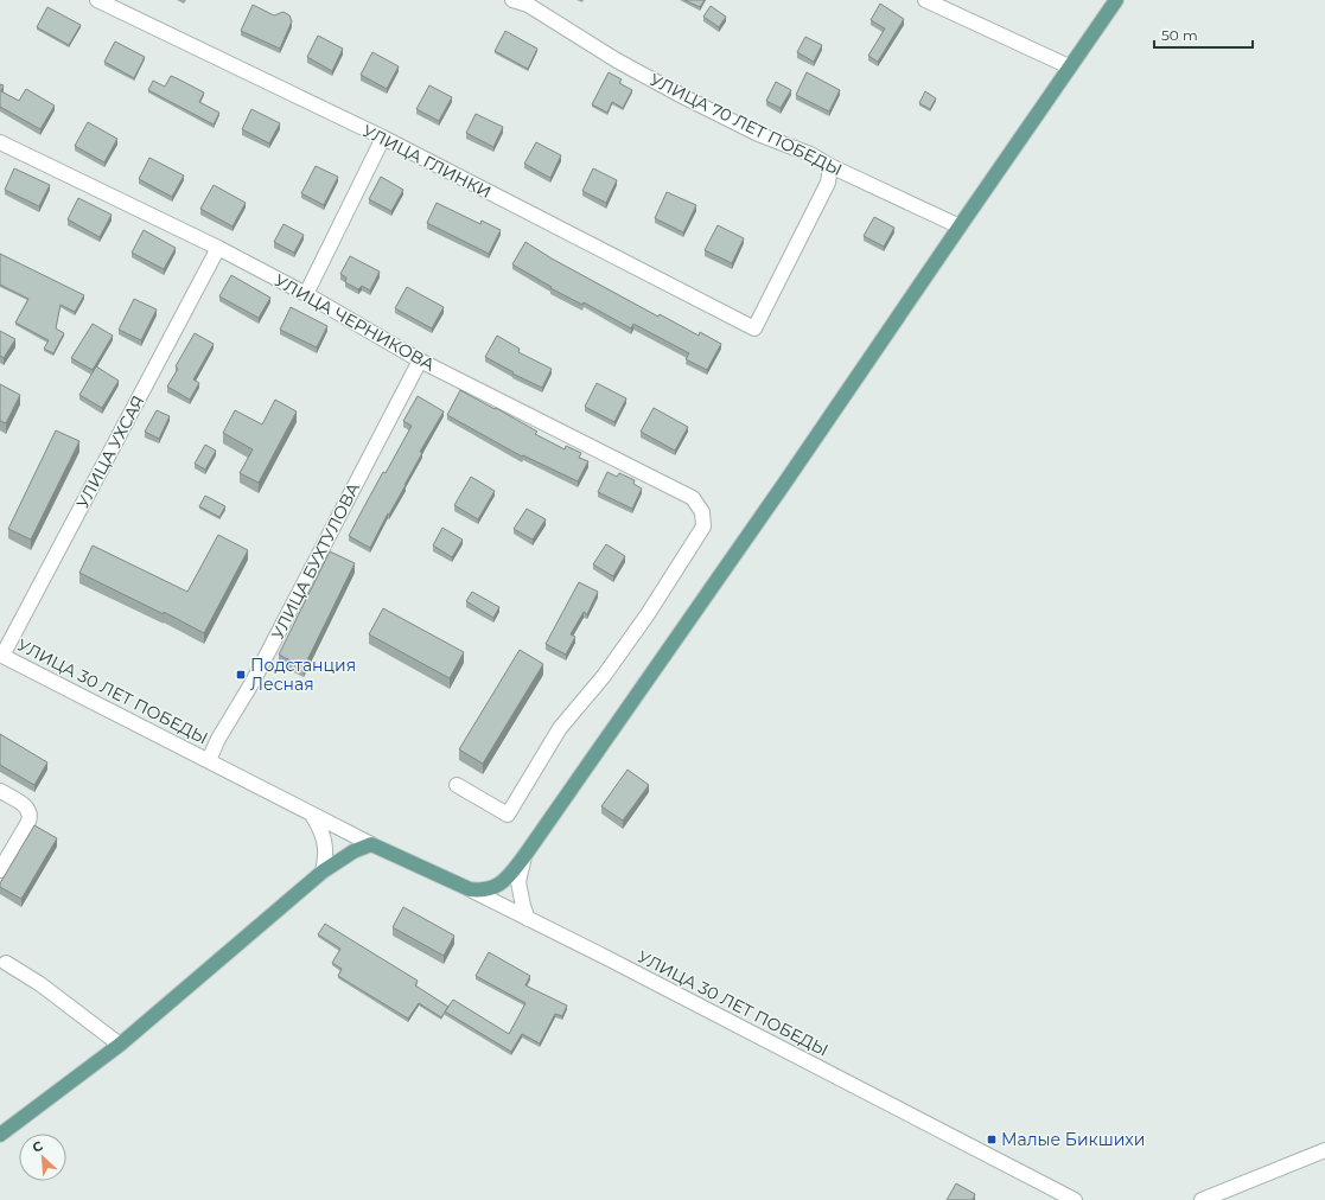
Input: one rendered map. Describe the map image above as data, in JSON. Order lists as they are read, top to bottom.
{
  "streets": {
    "main road": ["УЛИЦА 30 ЛЕТ ПОБЕДЫ"],
    "street": [
      "УЛИЦА 70 ЛЕТ ПОБЕДЫ",
      "УЛИЦА ГЛИНКИ",
      "УЛИЦА ЧЕРНИКОВА",
      "УЛИЦА УХСАЯ",
      "УЛИЦА БУХТУЛОВА"
    ]
  },
  "crossings": [
    ["УЛИЦА 70 ЛЕТ ПОБЕДЫ", "УЛИЦА ГЛИНКИ"],
    ["УЛИЦА ЧЕРНИКОВА", "УЛИЦА УХСАЯ"],
    ["УЛИЦА ЧЕРНИКОВА", "УЛИЦА БУХТУЛОВА"],
    ["УЛИЦА УХСАЯ", "УЛИЦА 30 ЛЕТ ПОБЕДЫ"],
    ["УЛИЦА БУХТУЛОВА", "УЛИЦА 30 ЛЕТ ПОБЕДЫ"]
  ],
  "places": {
    "transit": ["Подстанция Лесная", "Малые Бикшихи"]
  },
  "scale_bar": "50 m",
  "north": "top left"
}
